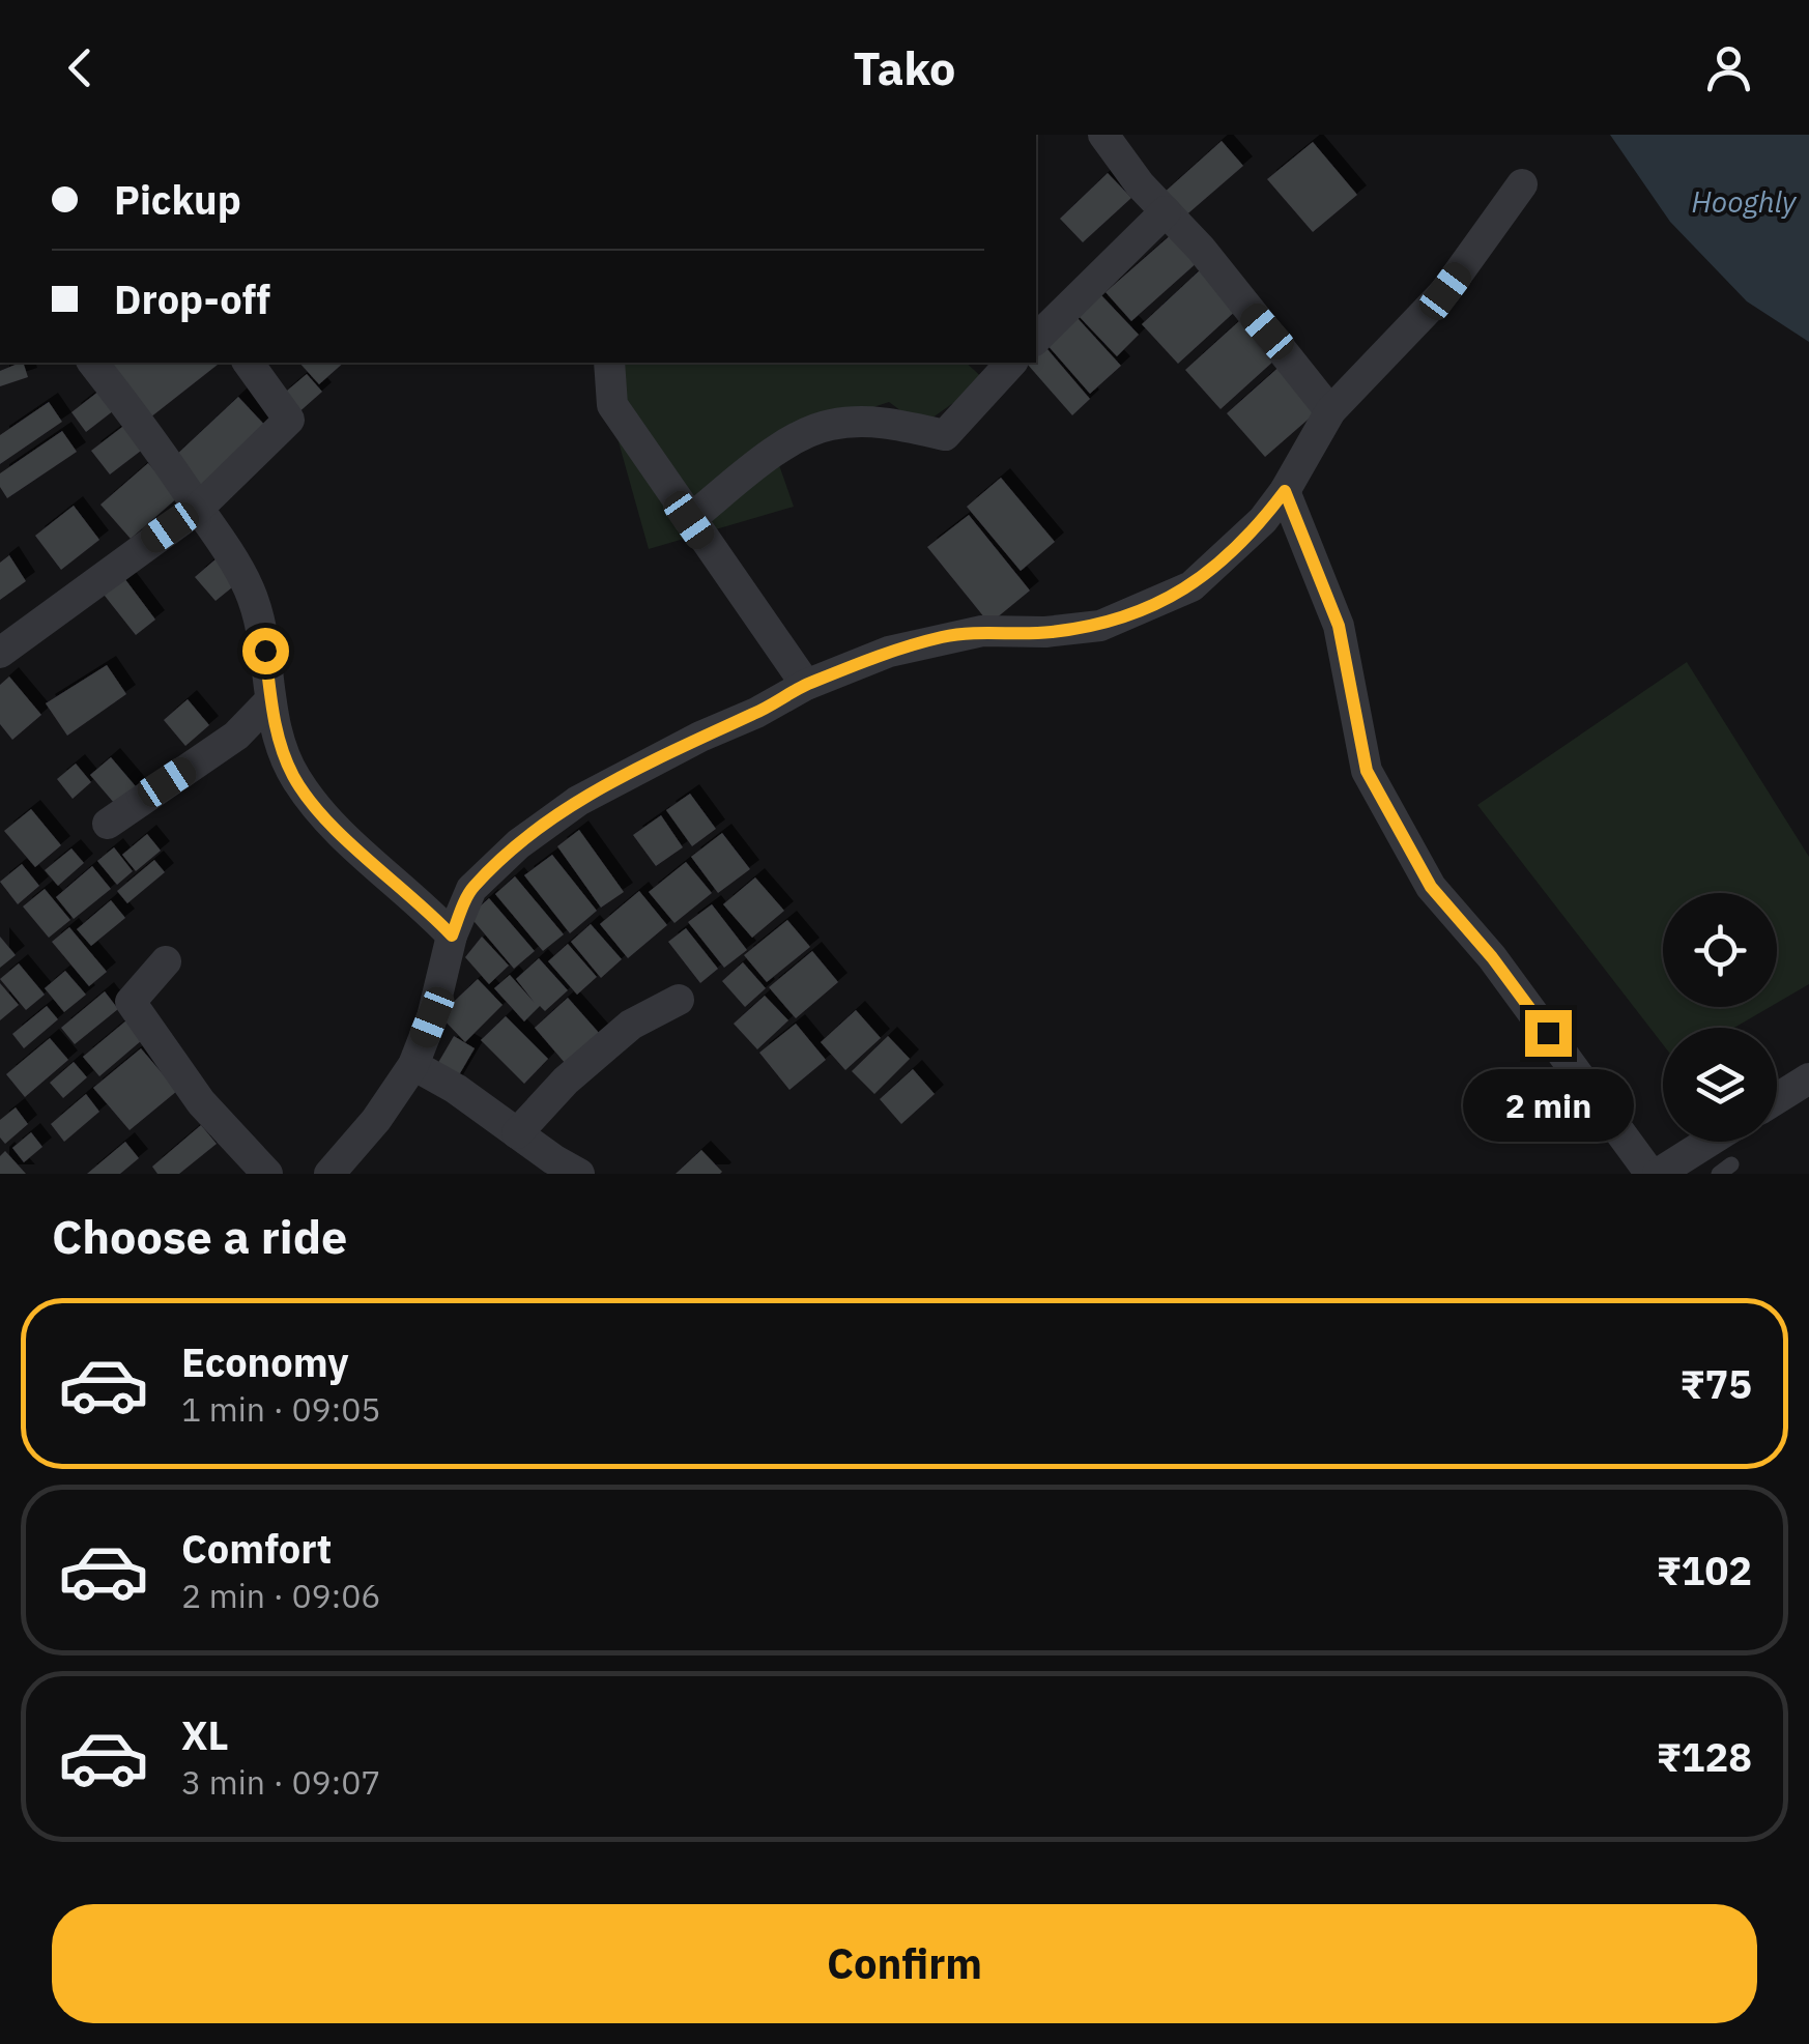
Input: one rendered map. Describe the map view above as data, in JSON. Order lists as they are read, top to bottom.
{
  "water": ["Hooghly"],
  "page": {
    "header": "Tako",
    "banner": ["Pickup", "Drop-off"],
    "bubble": "2 min",
    "heading": "Choose a ride",
    "list": [
      {
        "name": "Economy",
        "note": "1 min · 09:05",
        "value": "₹75"
      },
      {
        "name": "Comfort",
        "note": "2 min · 09:06",
        "value": "₹102"
      },
      {
        "name": "XL",
        "note": "3 min · 09:07",
        "value": "₹128"
      }
    ],
    "buttons": "Confirm"
  }
}
